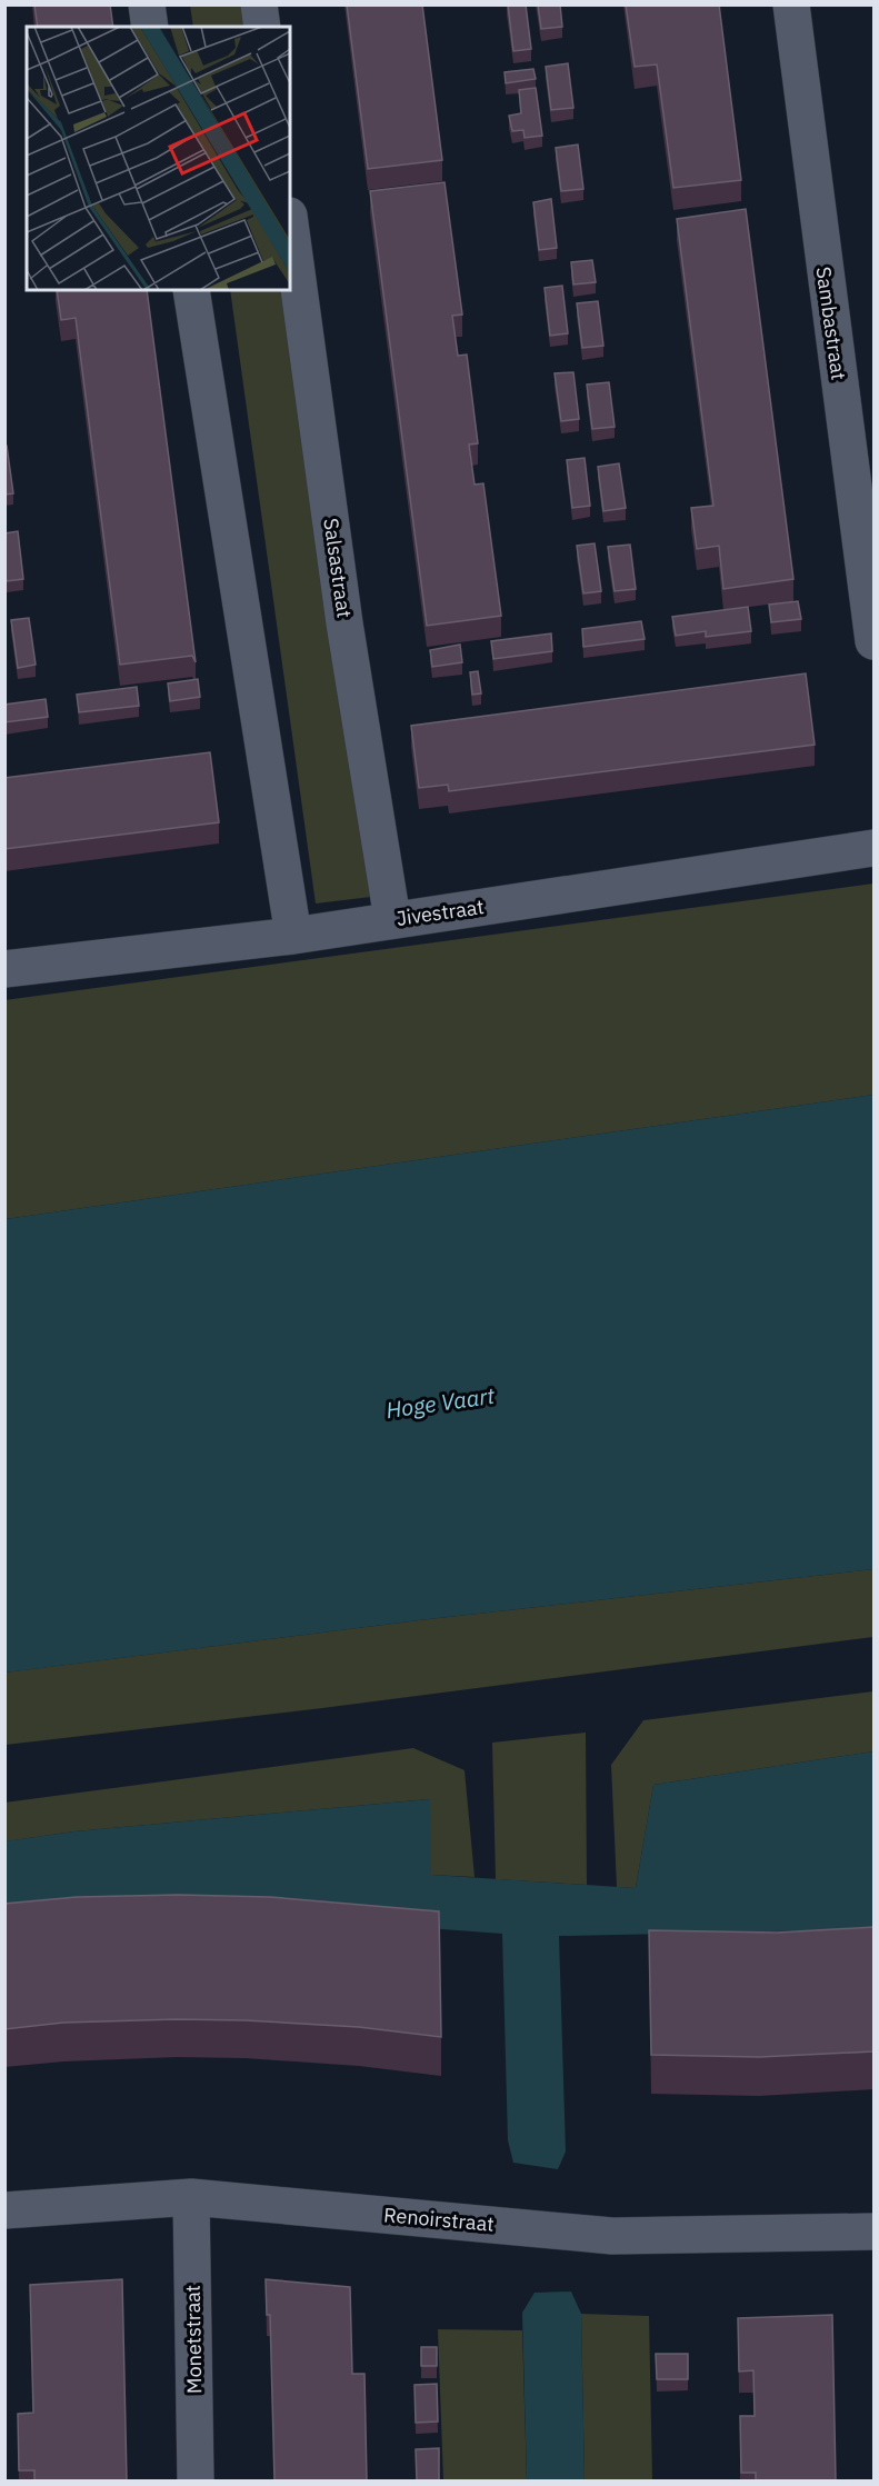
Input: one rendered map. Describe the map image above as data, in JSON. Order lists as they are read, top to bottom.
{
  "streets": {
    "street": [
      "Sambastraat",
      "Salsastraat",
      "Jivestraat",
      "Renoirstraat",
      "Monetstraat"
    ]
  },
  "crossings": [
    ["Salsastraat", "Jivestraat"],
    ["Renoirstraat", "Monetstraat"]
  ],
  "water": ["Hoge Vaart"]
}
